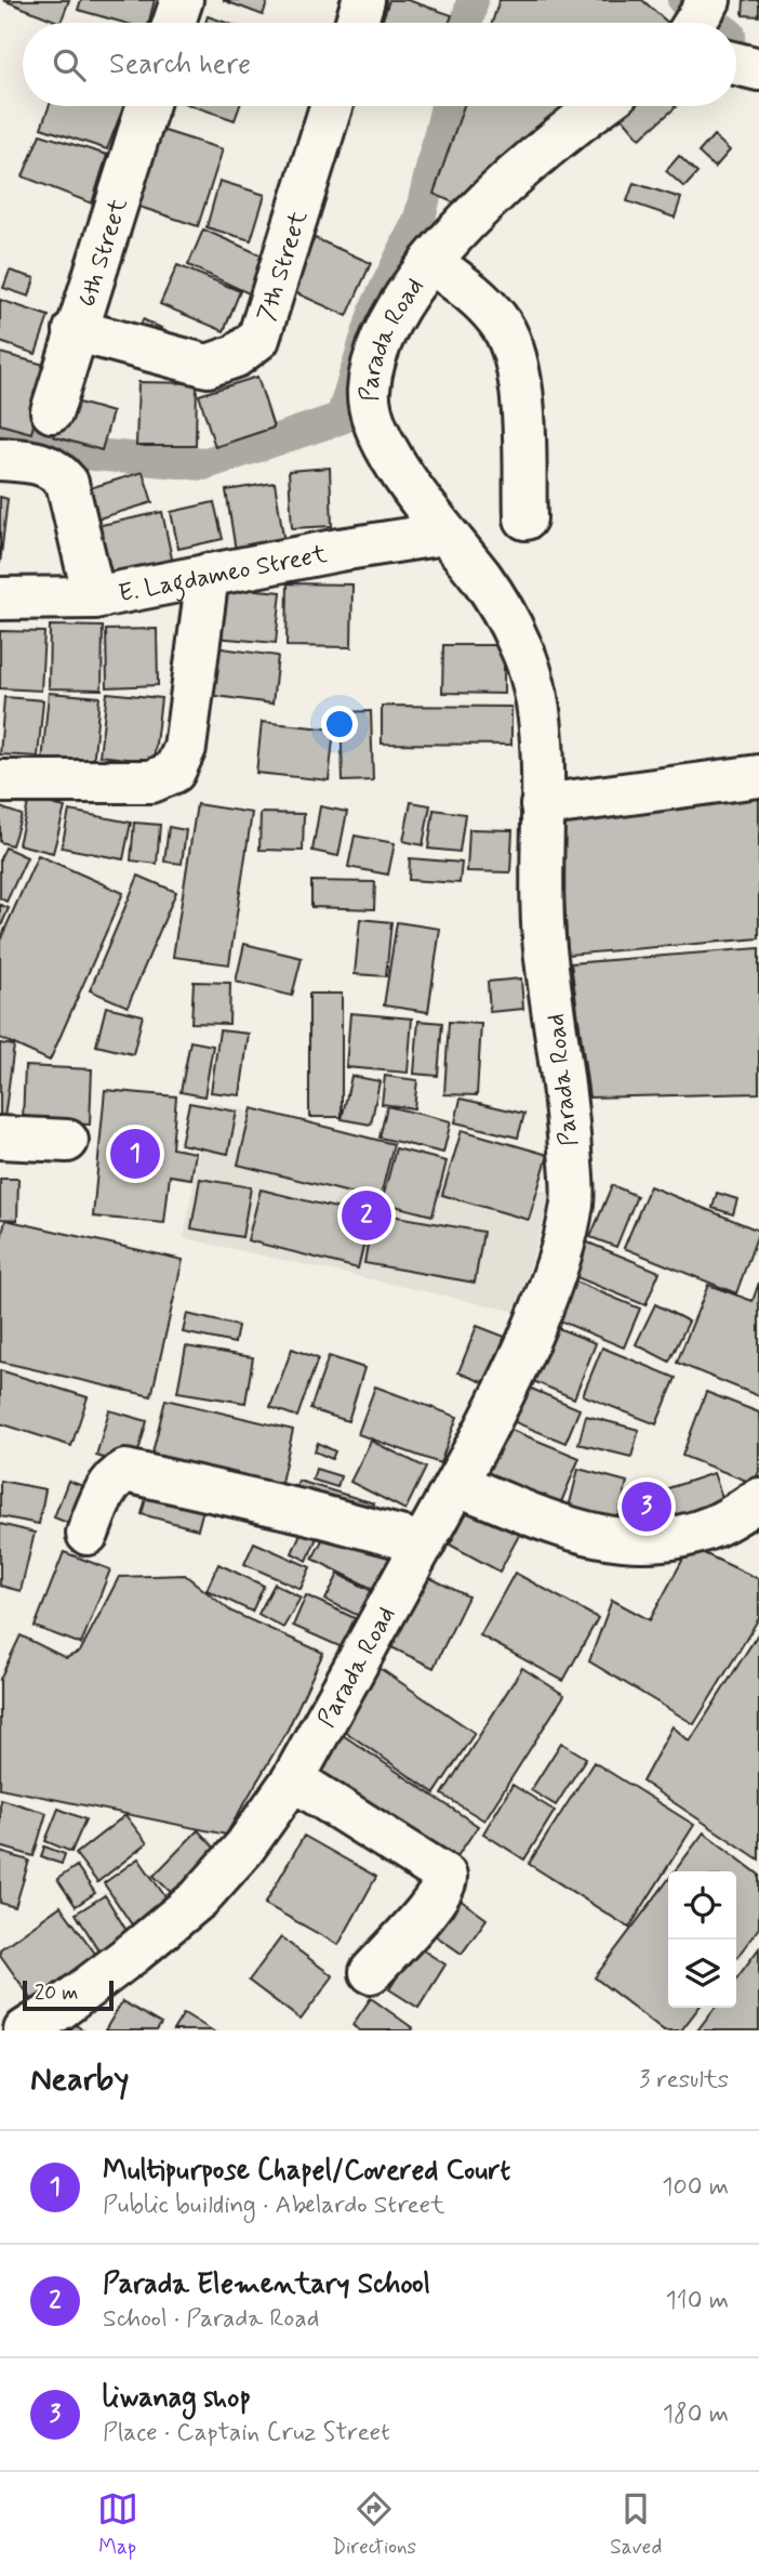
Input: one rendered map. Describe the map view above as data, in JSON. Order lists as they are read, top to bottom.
{
  "streets": {
    "street": [
      "6th Street",
      "7th Street",
      "Parada Road",
      "E. Lagdameo Street"
    ]
  },
  "crossings": [
    ["6th Street", "7th Street"],
    ["Parada Road", "E. Lagdameo Street"]
  ],
  "scale_bar": "20 m",
  "page": {
    "search": "Search here",
    "pins": ["1", "2", "3"],
    "scale": "20 m",
    "heading": ["Nearby", "3 results"],
    "list": [
      {
        "mark": "1",
        "name": "Multipurpose Chapel/Covered Court",
        "note": "Public building · Abelardo Street",
        "value": "100 m"
      },
      {
        "mark": "2",
        "name": "Parada Elementary School",
        "note": "School · Parada Road",
        "value": "110 m"
      },
      {
        "mark": "3",
        "name": "liwanag shop",
        "note": "Place · Captain Cruz Street",
        "value": "180 m"
      }
    ],
    "nav": ["Map", "Directions", "Saved"]
  }
}
